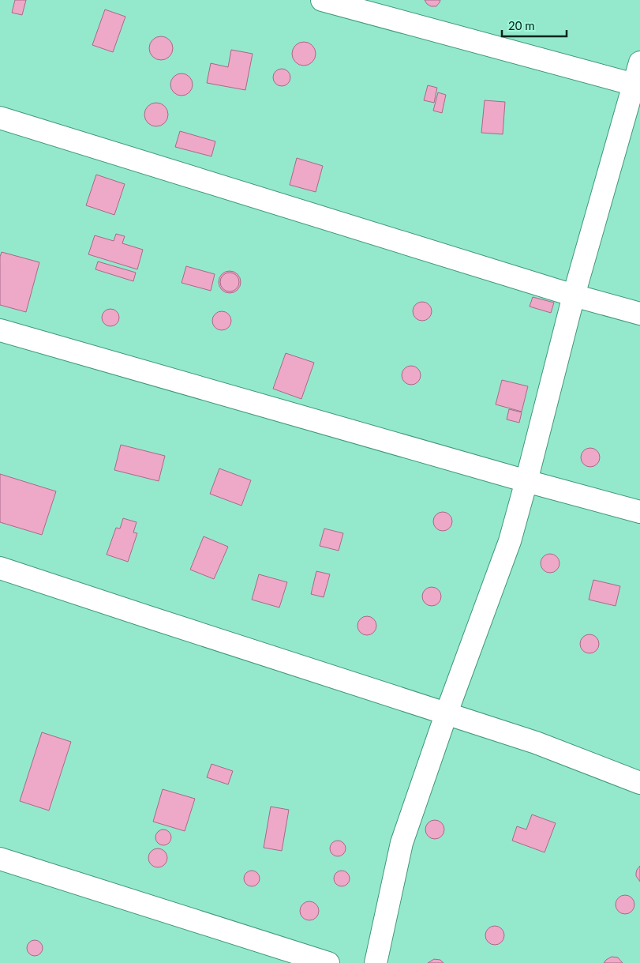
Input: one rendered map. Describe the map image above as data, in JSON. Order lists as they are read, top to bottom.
{
  "scale_bar": "20 m"
}
